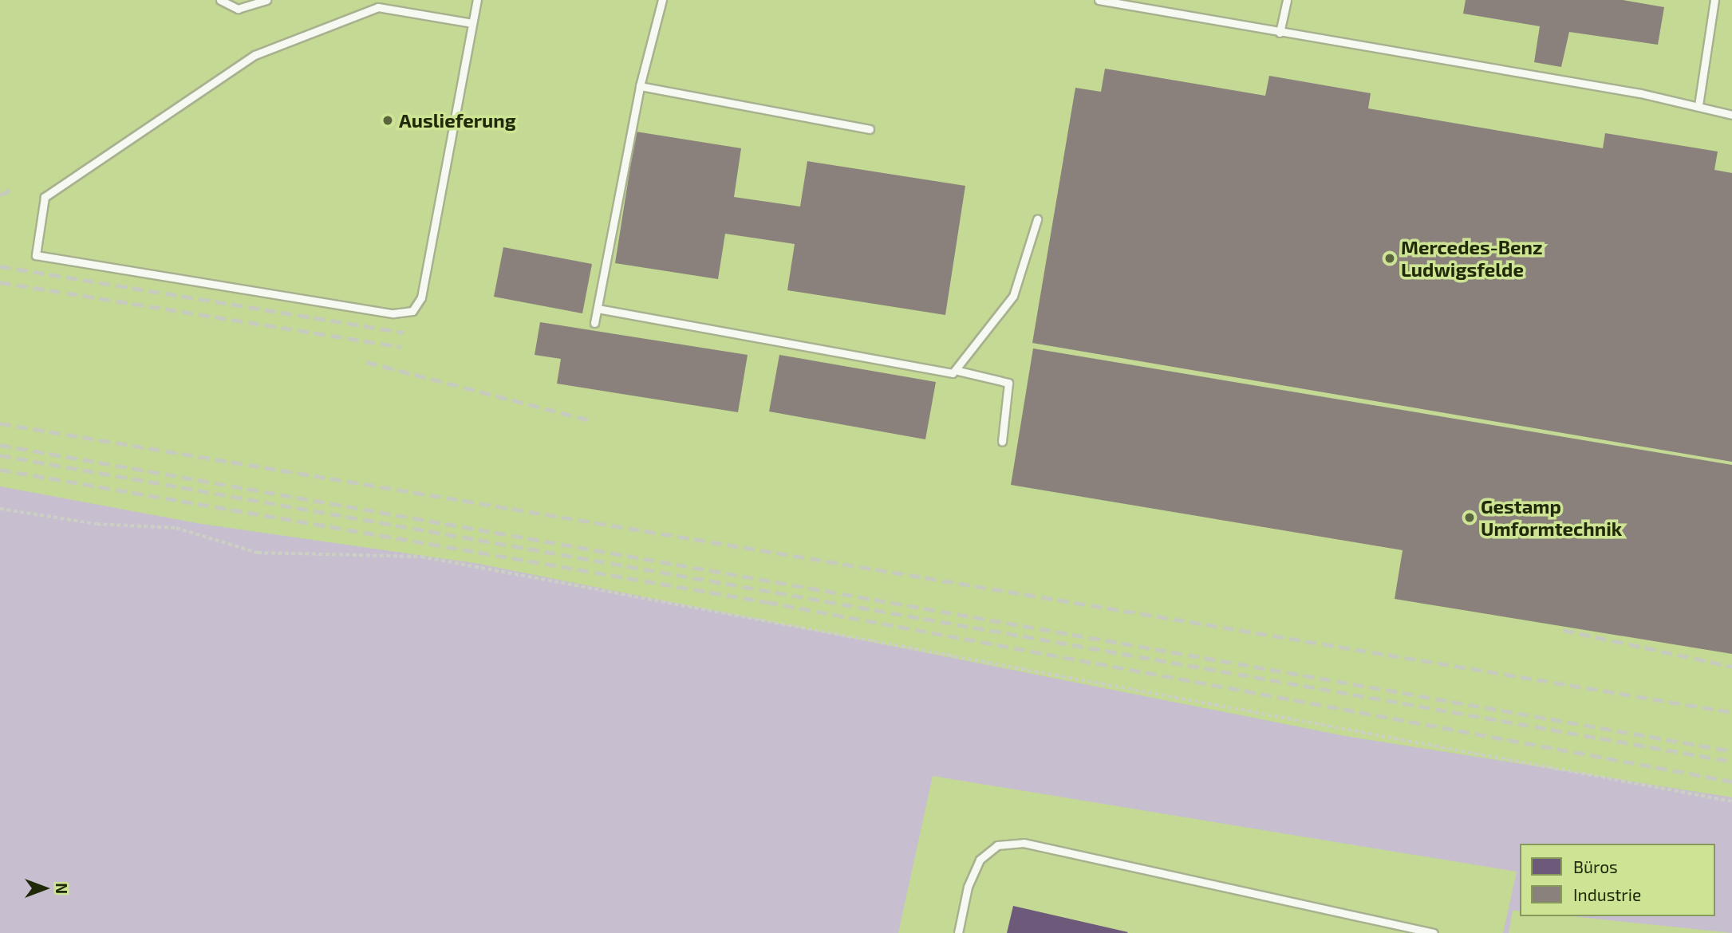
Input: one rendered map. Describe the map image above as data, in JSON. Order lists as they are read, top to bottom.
{
  "places": ["Auslieferung", "Mercedes-Benz Ludwigsfelde", "Gestamp Umformtechnik"],
  "legend": ["Büros", "Industrie"],
  "north": "right"
}
